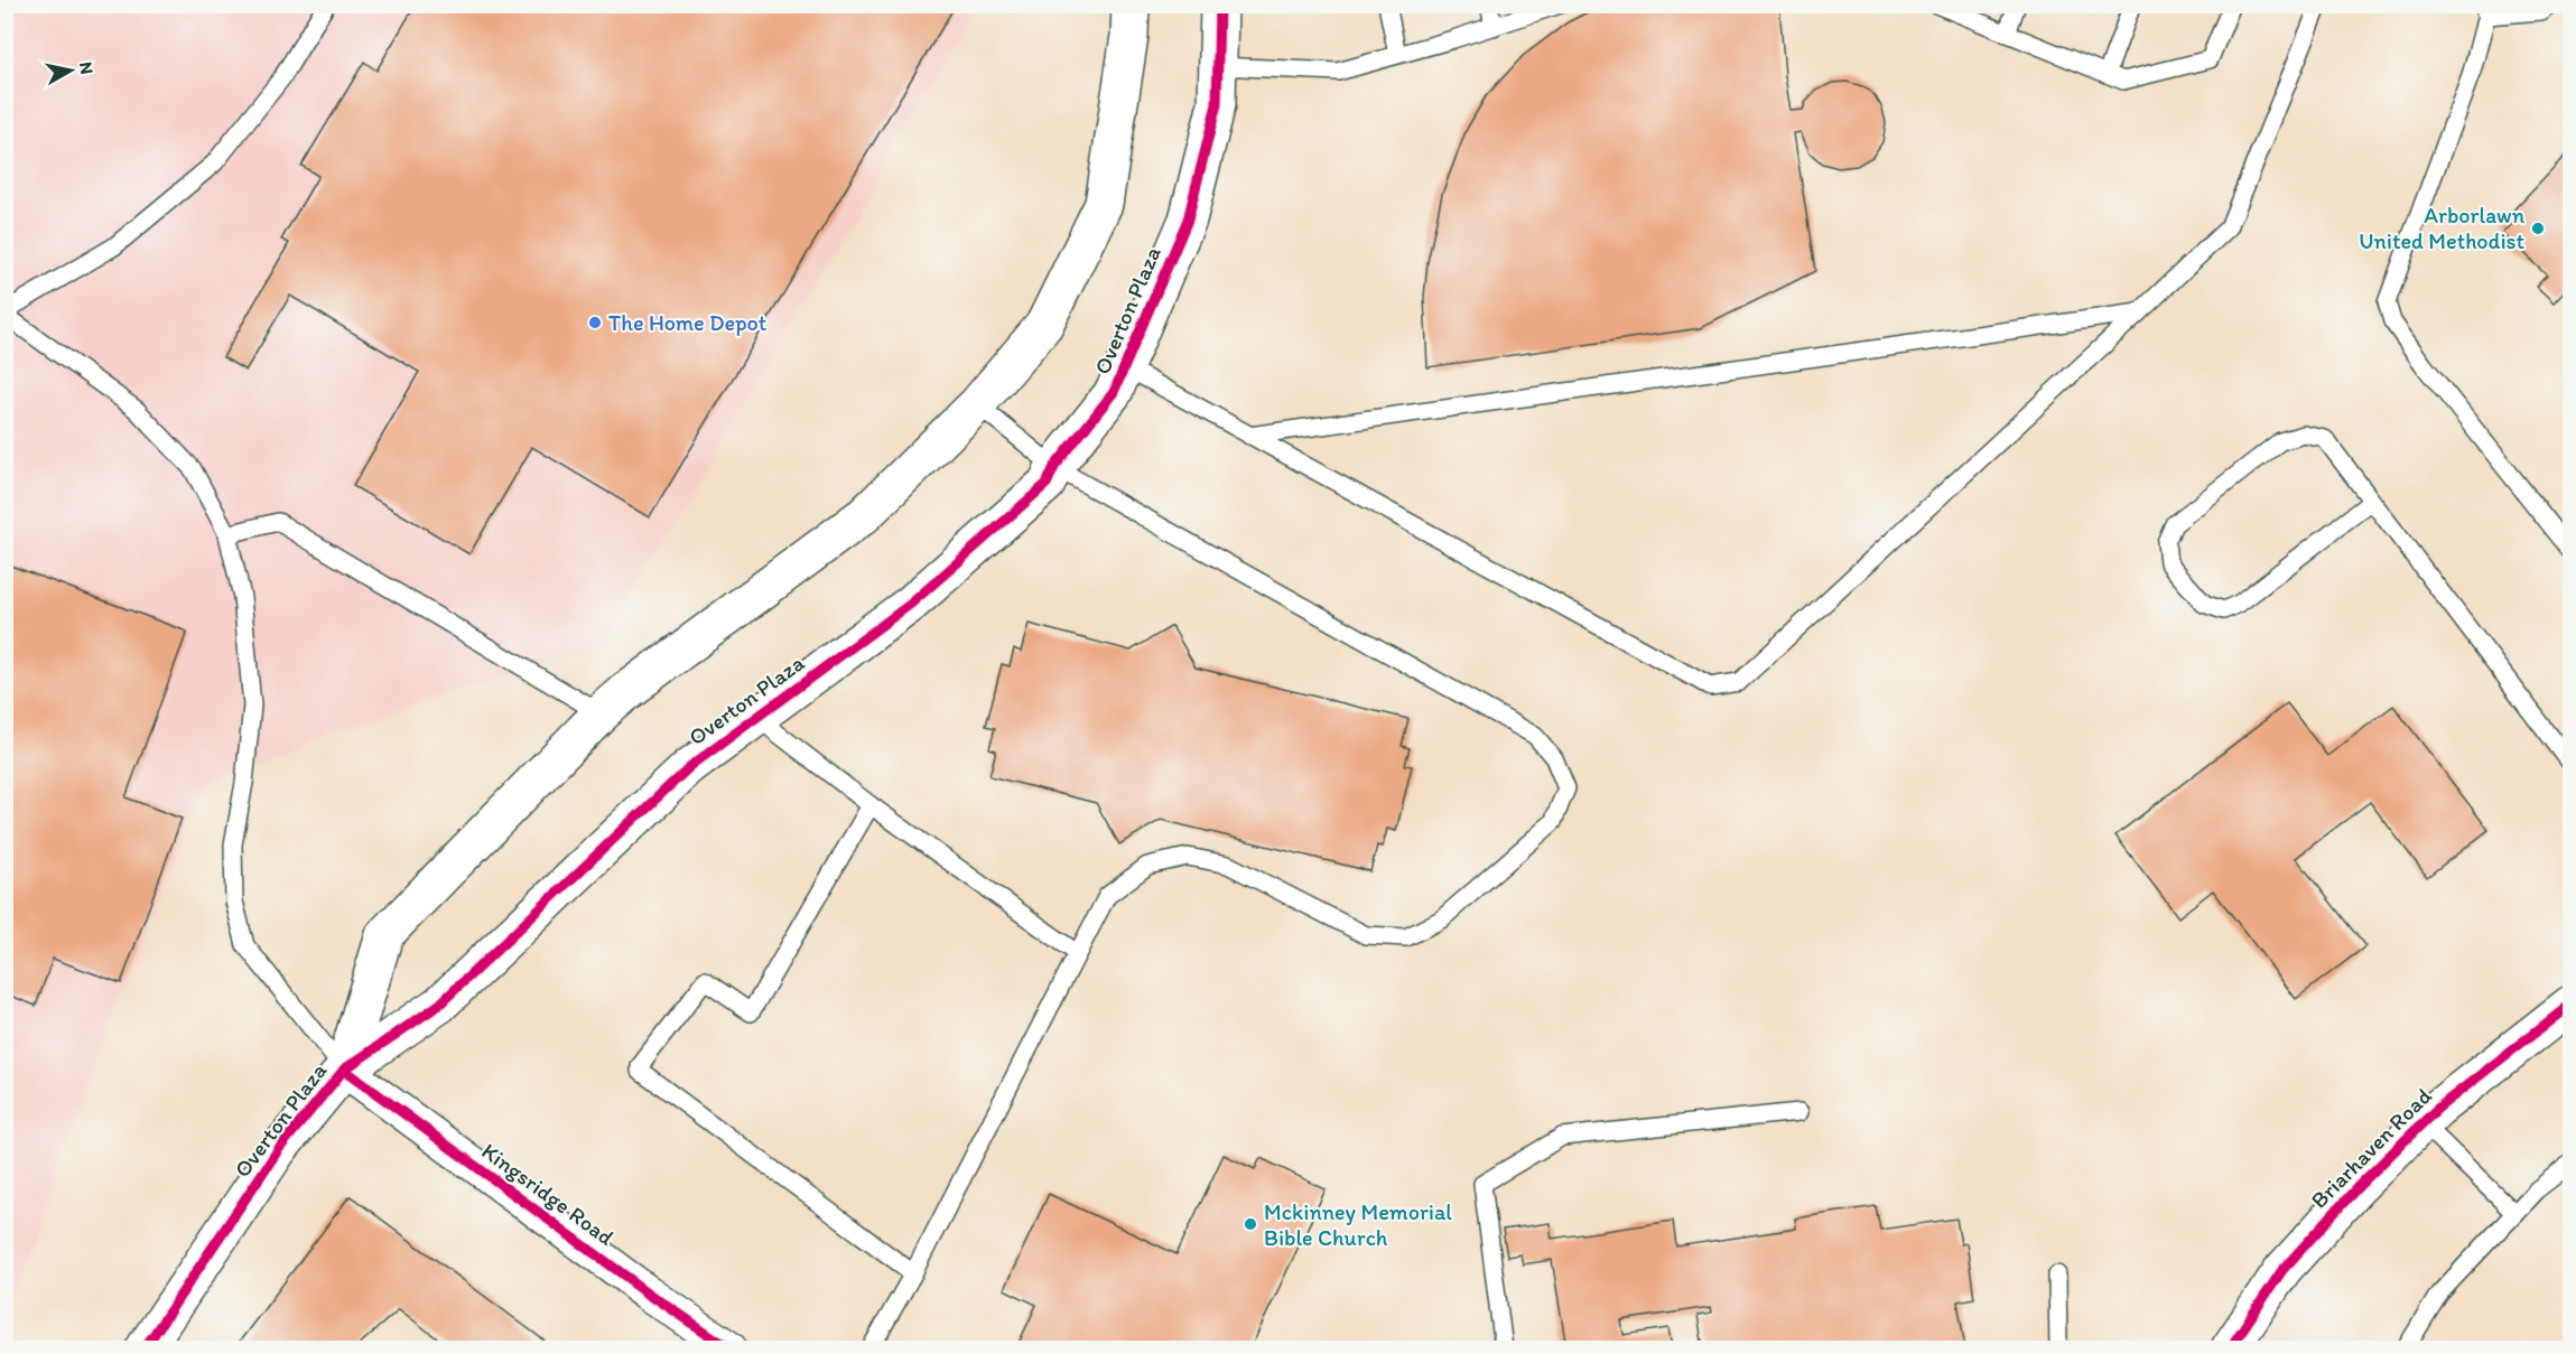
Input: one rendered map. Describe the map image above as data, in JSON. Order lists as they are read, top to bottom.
{
  "streets": {
    "street": ["Overton Plaza", "Briarhaven Road", "Kingsridge Road"]
  },
  "crossings": [
    ["Overton Plaza", "Kingsridge Road"]
  ],
  "places": ["Arborlawn United Methodist", "The Home Depot", "Mckinney Memorial Bible Church"],
  "north": "right"
}
